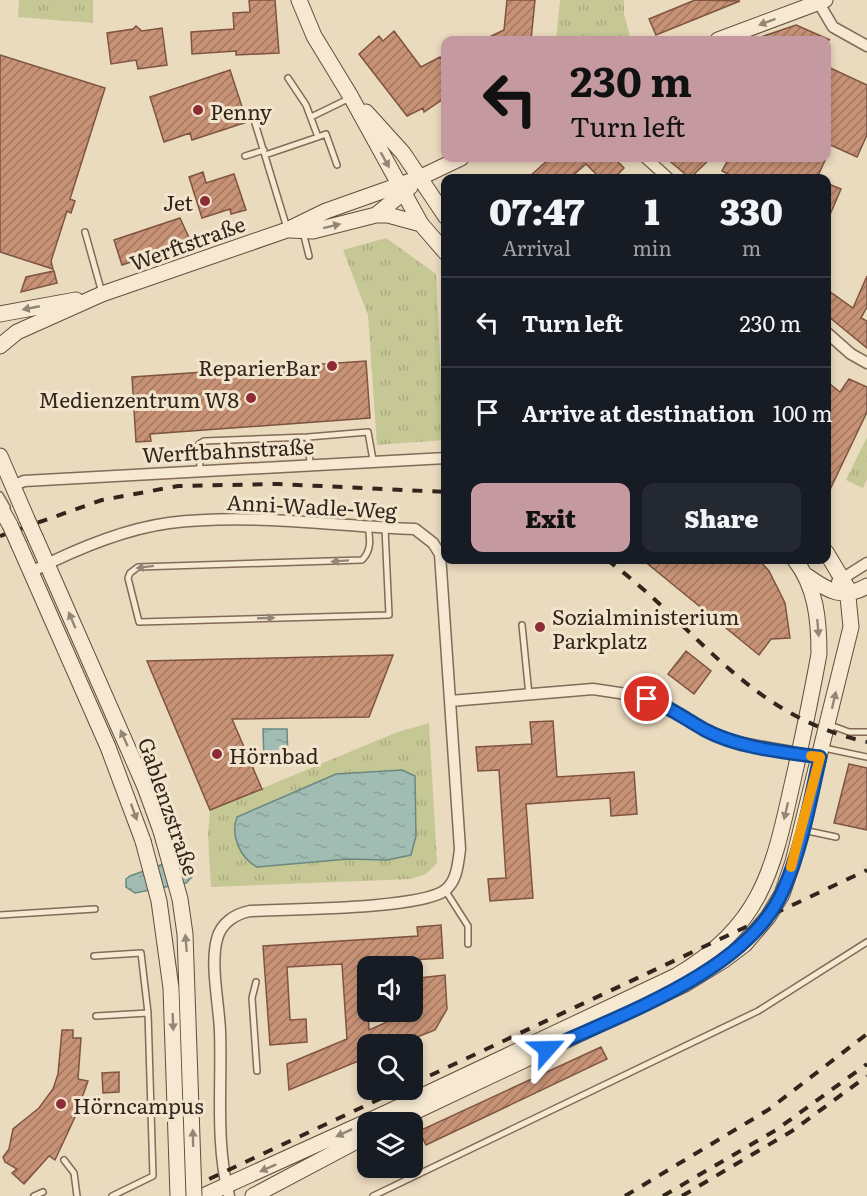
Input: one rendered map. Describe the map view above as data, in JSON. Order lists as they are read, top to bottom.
{
  "streets": {
    "main road": ["Werftstraße", "Gablenzstraße"],
    "street": ["Werftbahnstraße", "Anni-Wadle-Weg"]
  },
  "crossings": [
    ["Werftbahnstraße", "Gablenzstraße"],
    ["Anni-Wadle-Weg", "Gablenzstraße"]
  ],
  "places": [
    "Penny",
    "Jet",
    "ReparierBar",
    "Medienzentrum W8",
    "Sozialministerium Parkplatz",
    "Hörnbad",
    "Hörncampus"
  ],
  "page": {
    "turn": ["230 m", "Turn left"],
    "eta": [
      "07:47",
      "Arrival",
      "1",
      "min",
      "330",
      "m"
    ],
    "list": [
      {
        "name": "Turn left",
        "value": "230 m"
      },
      {
        "name": "Arrive at destination",
        "value": "100 m"
      }
    ],
    "buttons": ["Exit", "Share"]
  }
}
